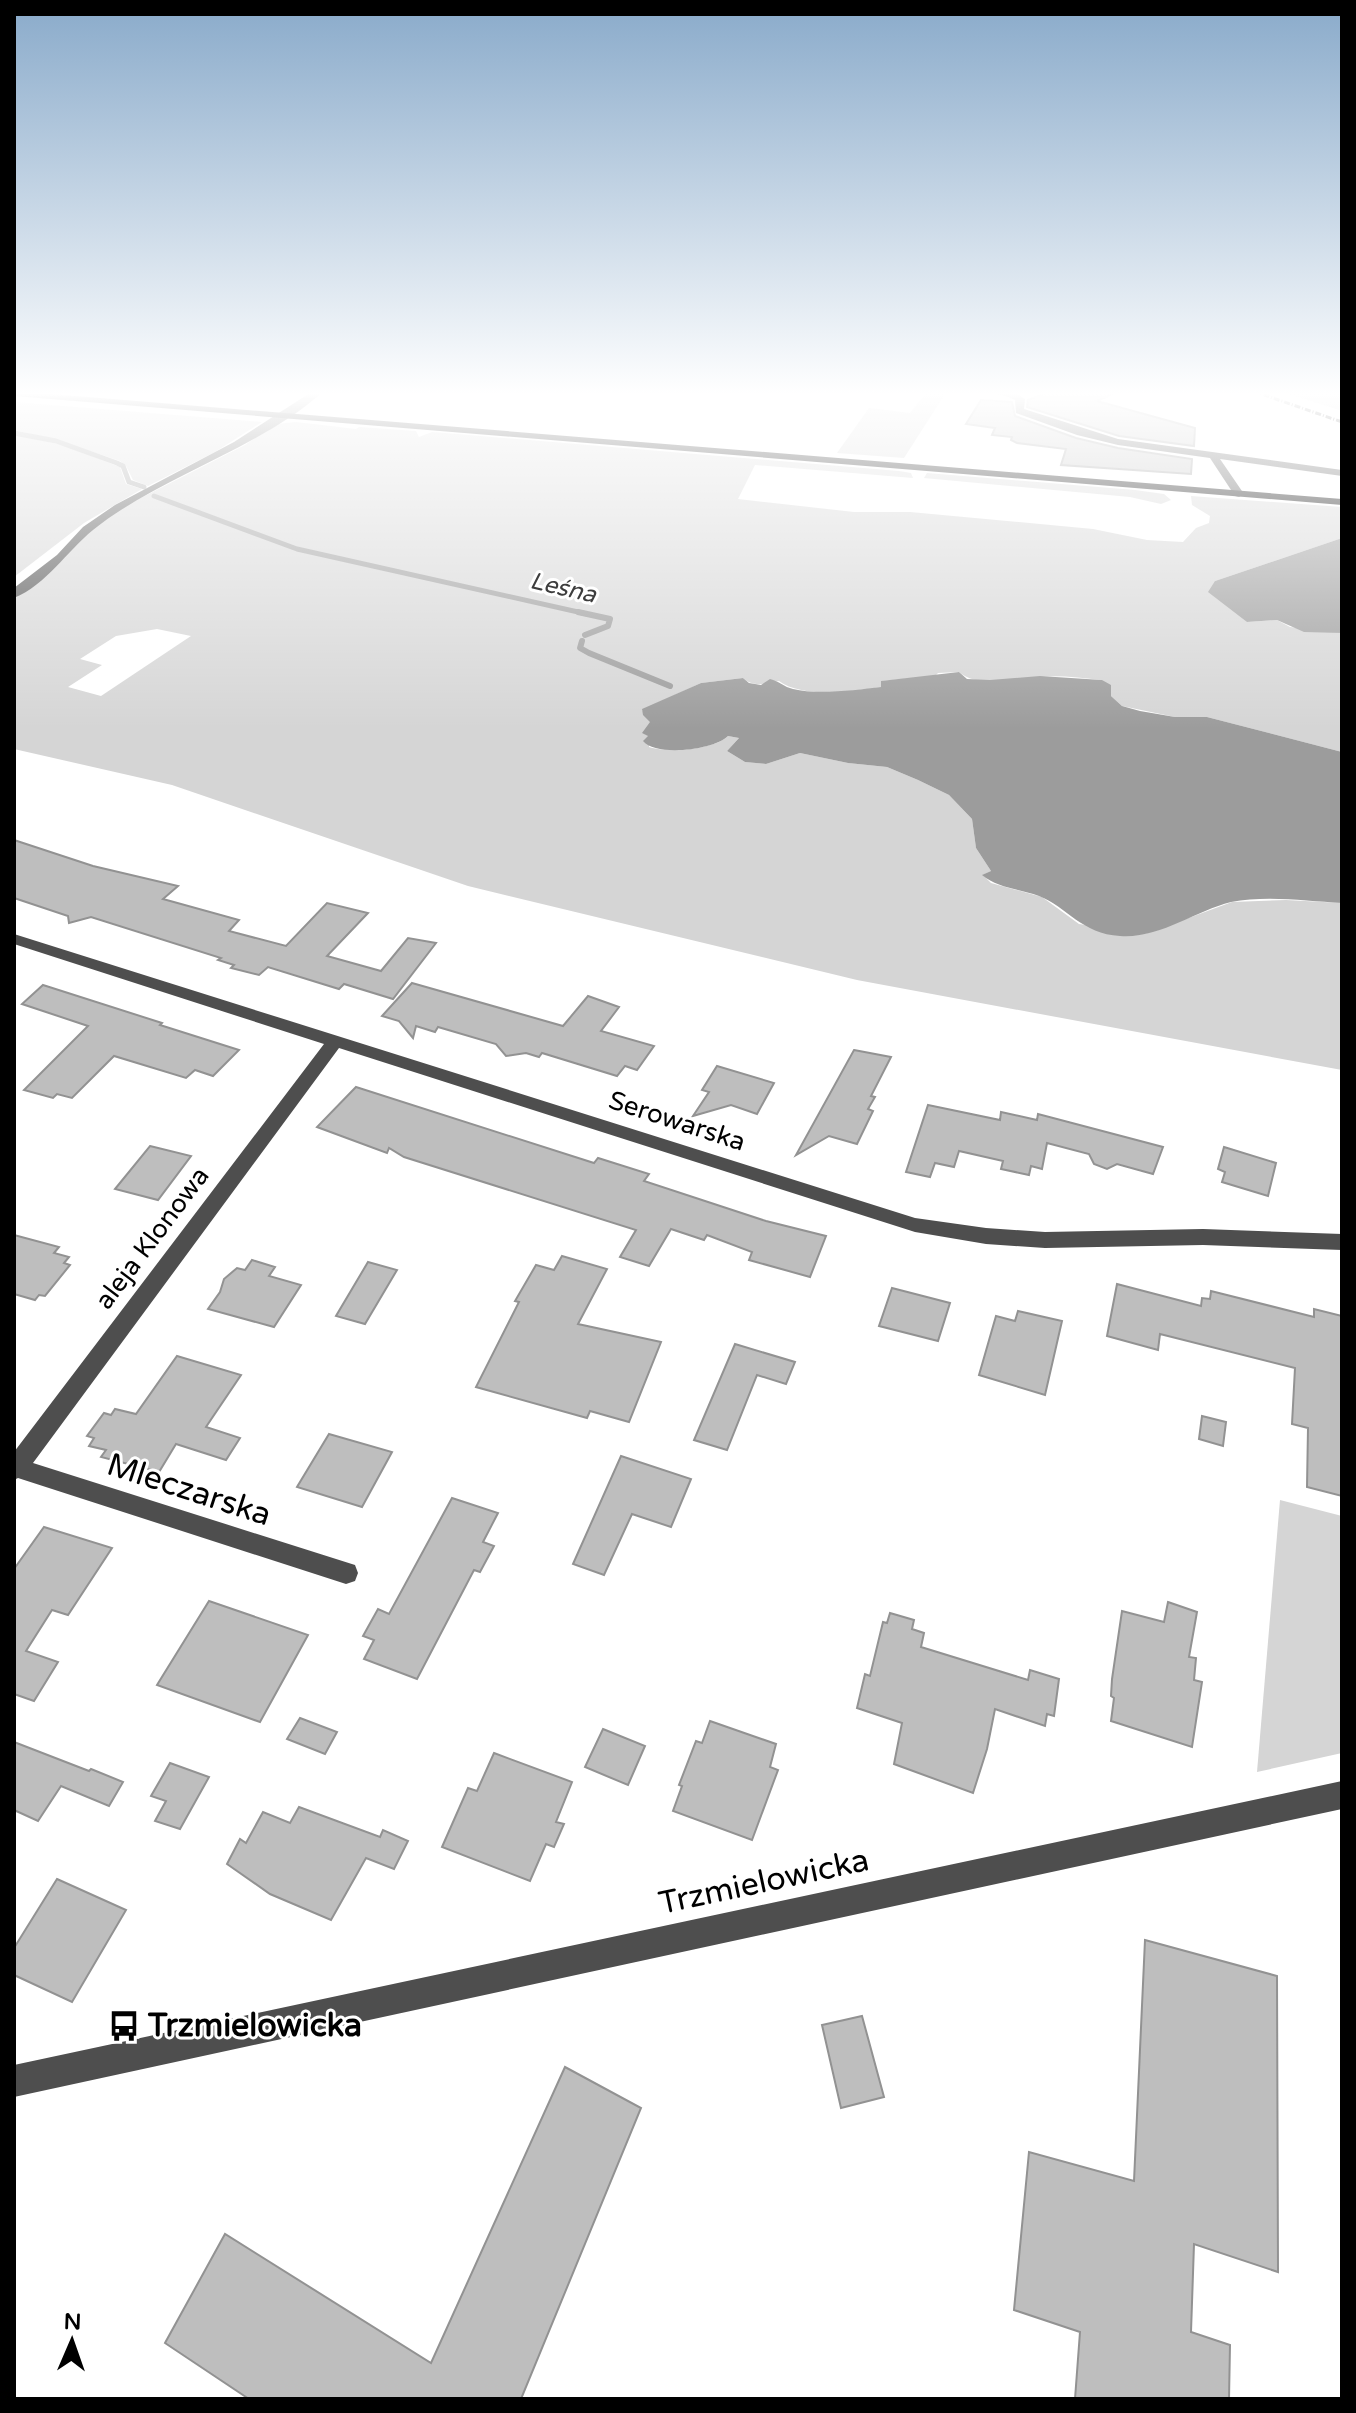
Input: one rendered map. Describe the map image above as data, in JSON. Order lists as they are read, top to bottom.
{
  "streets": {
    "street": [
      "Serowarska",
      "aleja Klonowa",
      "Mleczarska",
      "Trzmielowicka"
    ]
  },
  "crossings": [
    ["Serowarska", "aleja Klonowa"],
    ["aleja Klonowa", "Mleczarska"]
  ],
  "water": ["Leśna"],
  "places": {
    "bus stop": ["Trzmielowicka"]
  },
  "north": "top"
}
